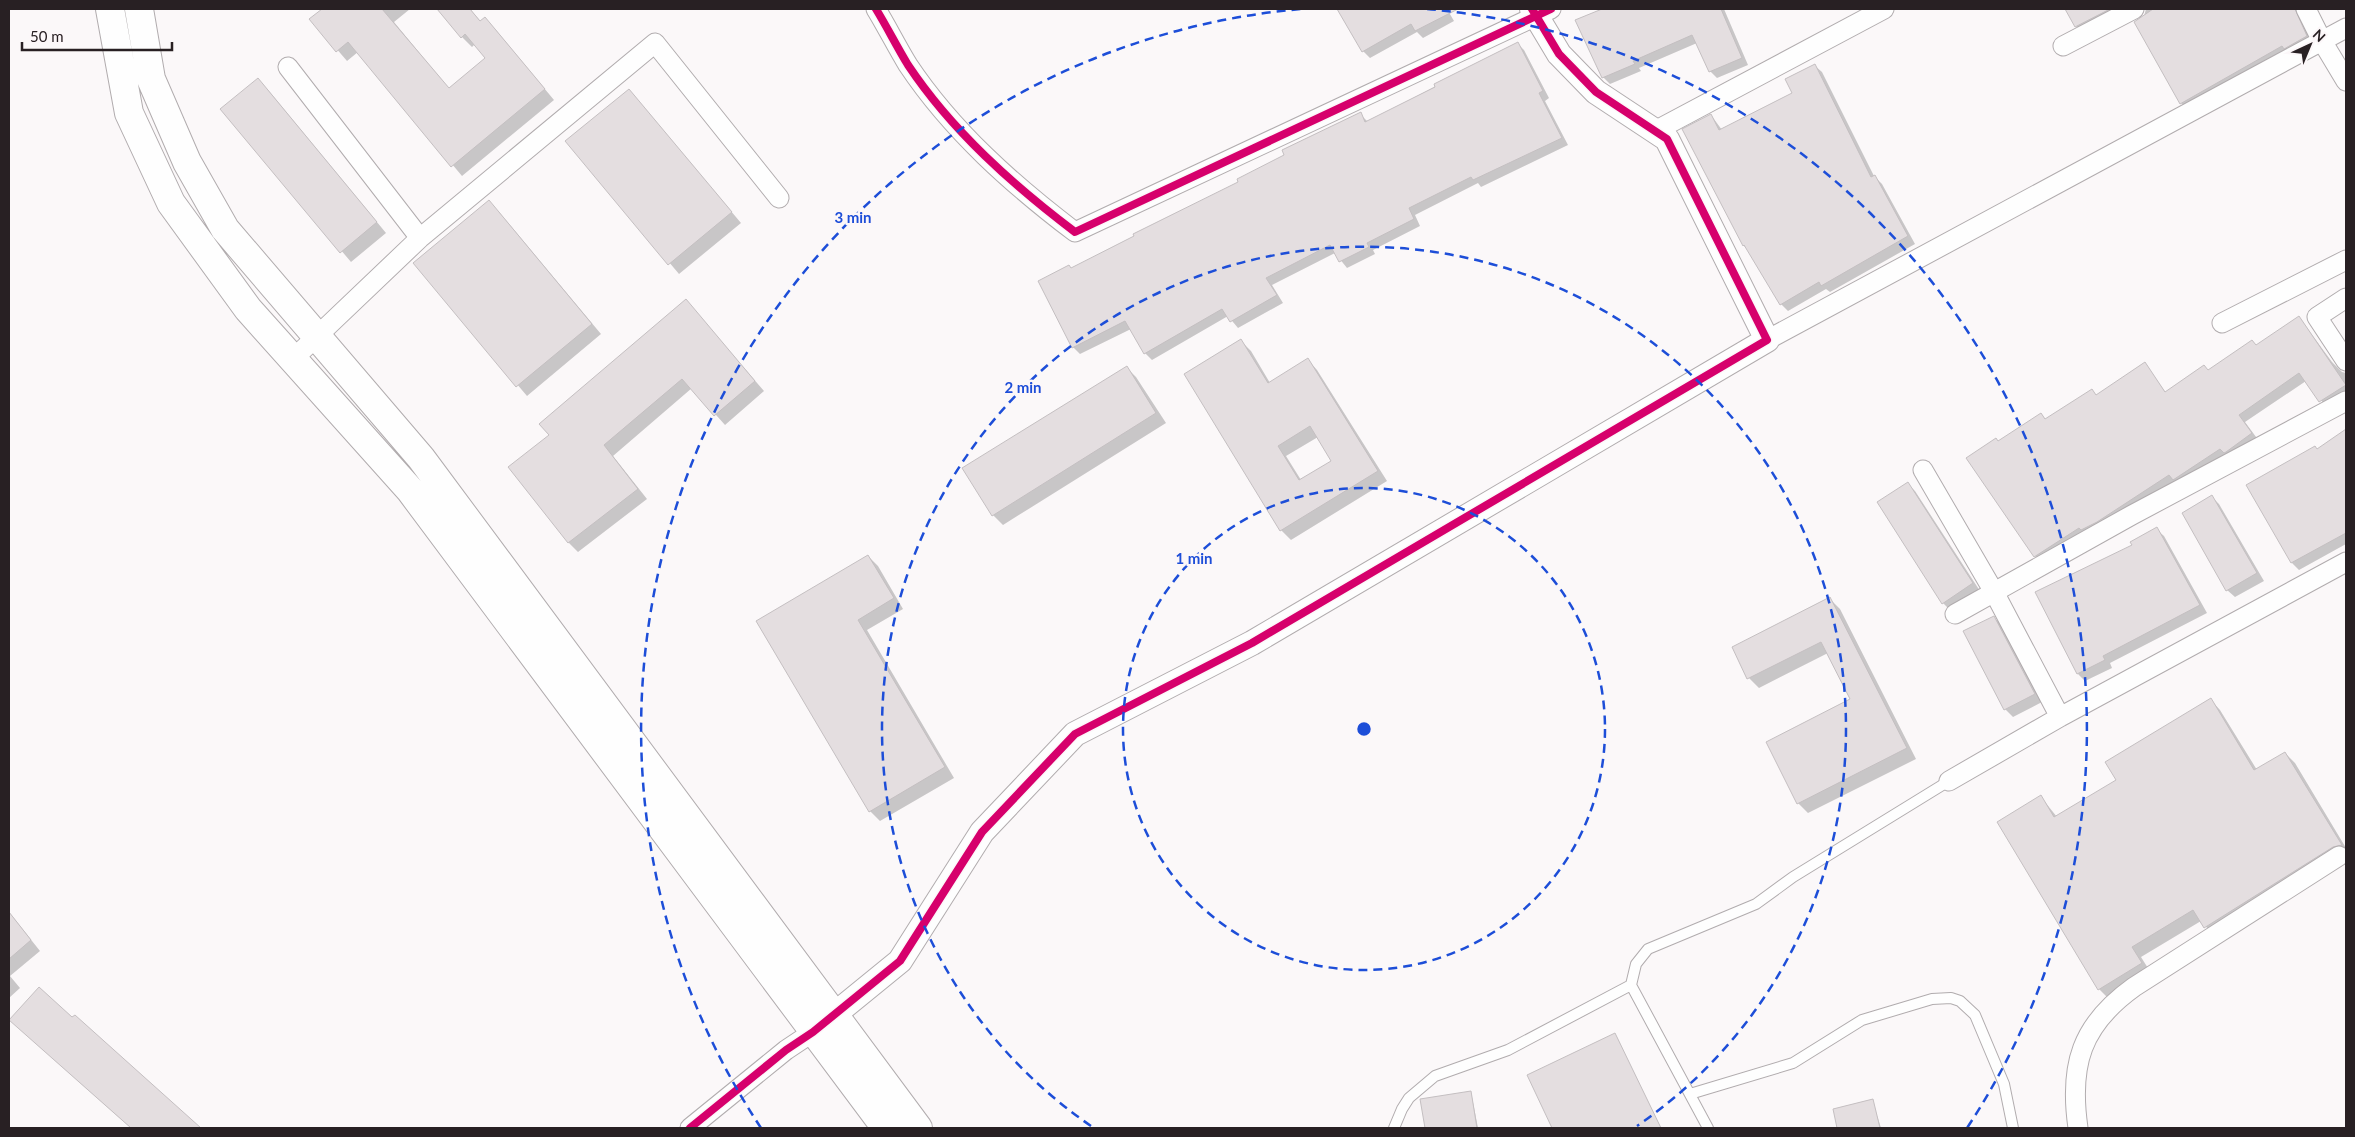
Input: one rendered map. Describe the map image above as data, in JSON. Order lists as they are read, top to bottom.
{
  "scale_bar": "50 m",
  "north": "top right",
  "rings": ["3 min", "2 min", "1 min"]
}
